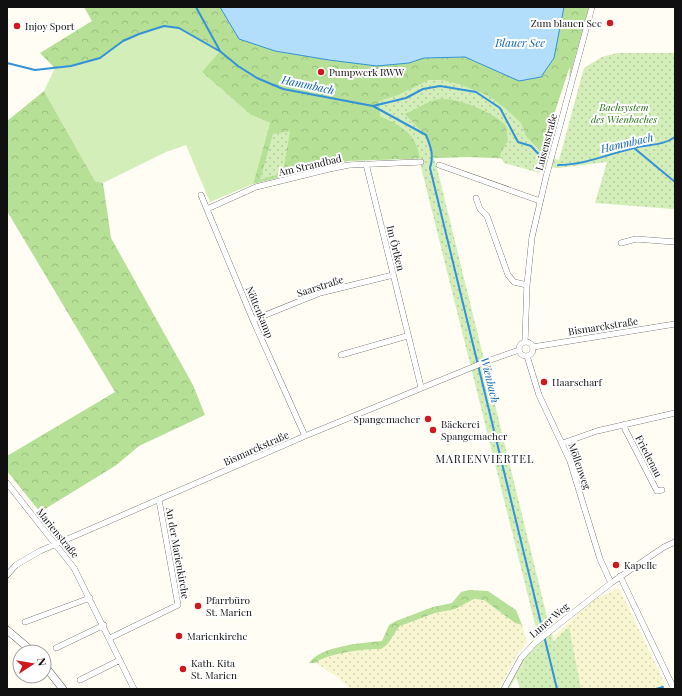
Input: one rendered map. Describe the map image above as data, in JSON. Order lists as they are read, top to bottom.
{
  "streets": {
    "street": [
      "Luisenstraße",
      "Am Strandbad",
      "Im Örtken",
      "Saarstraße",
      "Nöttenkamp",
      "Bismarckstraße",
      "Friedenau",
      "Möllenweg",
      "Marienstraße",
      "An der Marienkirche",
      "Luner Weg"
    ]
  },
  "crossings": [
    ["Luisenstraße", "Bismarckstraße"],
    ["Luisenstraße", "Möllenweg"],
    ["Am Strandbad", "Im Örtken"],
    ["Am Strandbad", "Nöttenkamp"],
    ["Im Örtken", "Saarstraße"],
    ["Im Örtken", "Bismarckstraße"],
    ["Saarstraße", "Nöttenkamp"],
    ["Nöttenkamp", "Bismarckstraße"],
    ["Bismarckstraße", "Möllenweg"],
    ["Bismarckstraße", "Marienstraße"],
    ["Bismarckstraße", "An der Marienkirche"],
    ["Friedenau", "Möllenweg"],
    ["Möllenweg", "Luner Weg"],
    ["Marienstraße", "An der Marienkirche"]
  ],
  "districts": ["MARIENVIERTEL"],
  "water": ["Blauer See", "Hammbach", "Wienbach"],
  "parks": ["Bachsystem des Wienbaches"],
  "places": [
    "Zum blauen See",
    "Injoy Sport",
    "Pumpwerk RWW",
    "Haarscharf",
    "Spangemacher",
    "Bäckerei Spangemacher",
    "Kapelle",
    "Pfarrbüro St. Marien",
    "Marienkirche",
    "Kath. Kita St. Marien"
  ],
  "north": "right"
}
